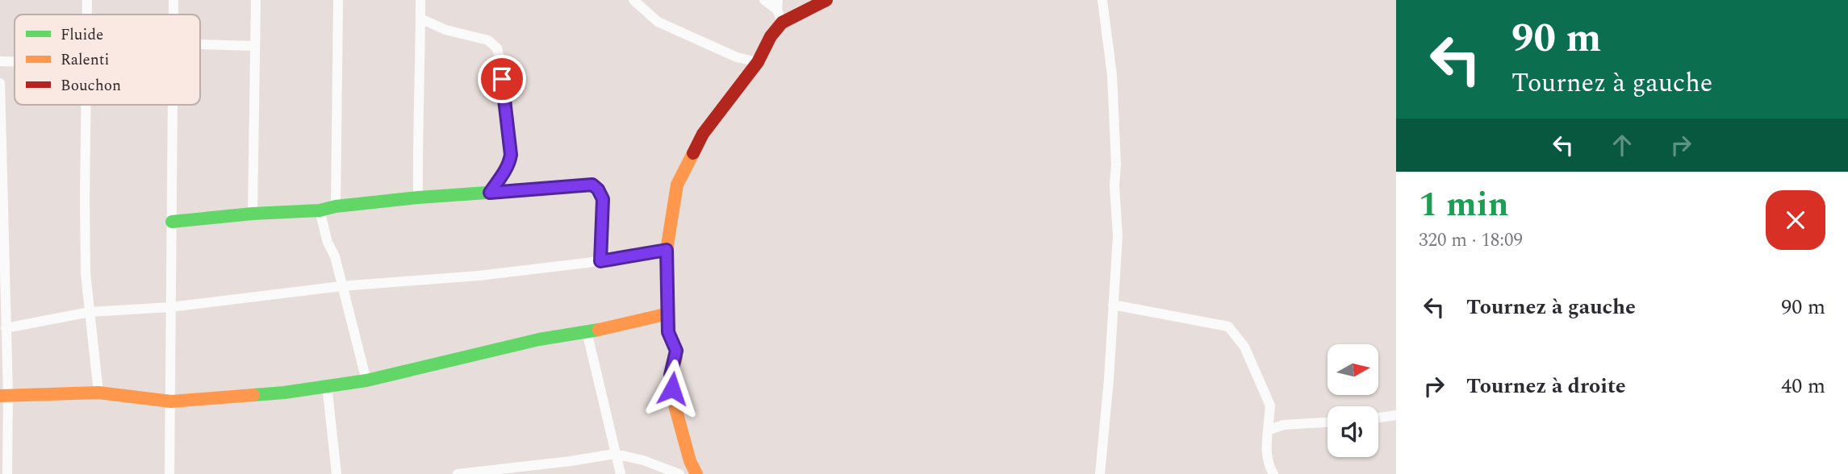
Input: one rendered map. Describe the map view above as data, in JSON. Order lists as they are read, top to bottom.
{
  "legend": ["Fluide", "Ralenti", "Bouchon"],
  "north": "right",
  "page": {
    "turn": ["90 m", "Tournez à gauche"],
    "heading": ["1 min", "320 m · 18:09"],
    "list": [
      {
        "name": "Tournez à gauche",
        "value": "90 m"
      },
      {
        "name": "Tournez à droite",
        "value": "40 m"
      }
    ]
  }
}
